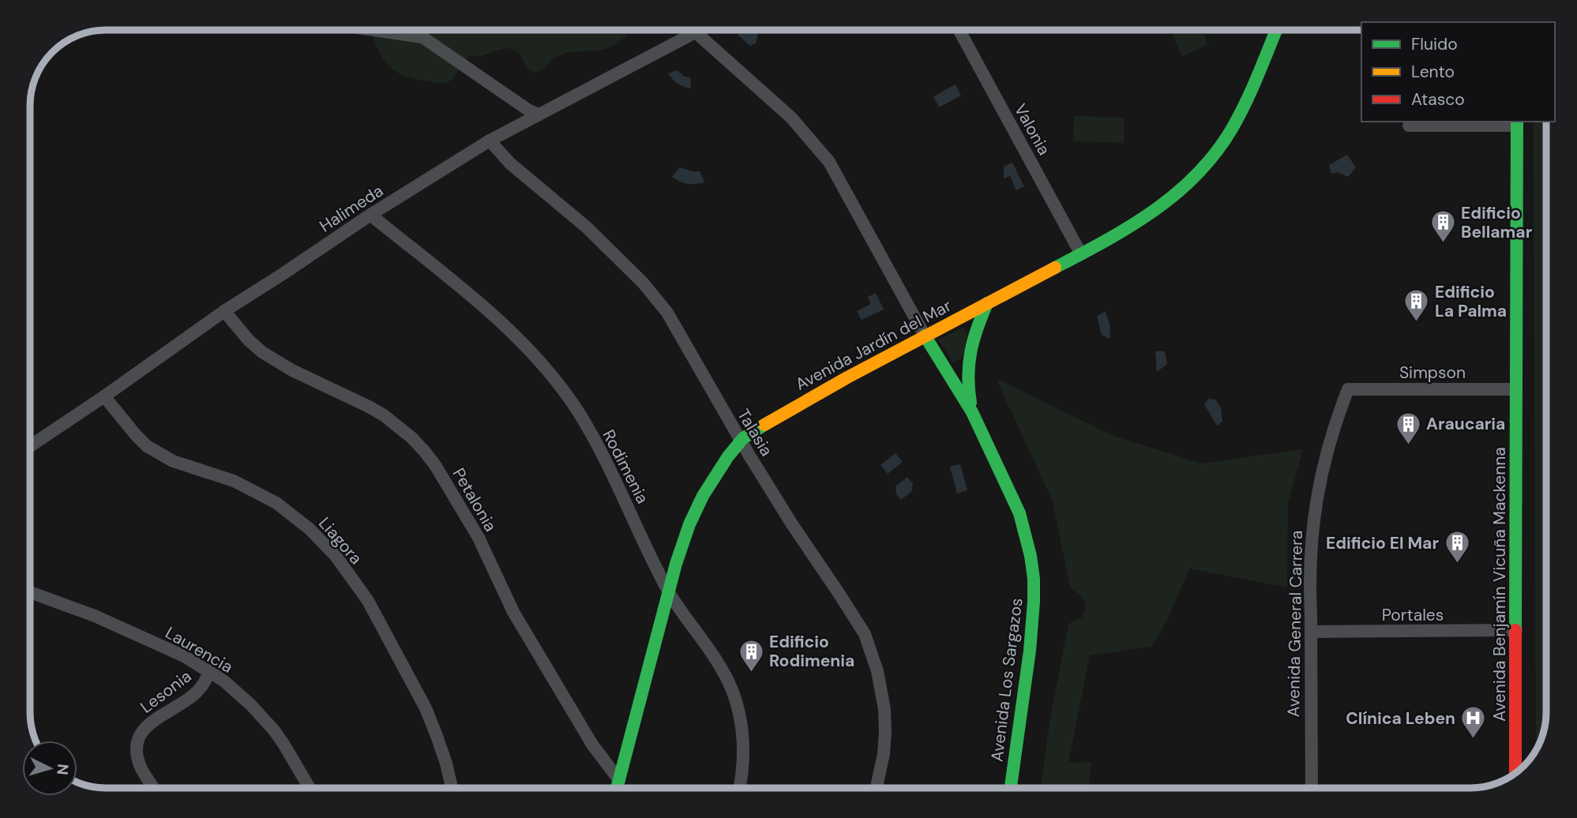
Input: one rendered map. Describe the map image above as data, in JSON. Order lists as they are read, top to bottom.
{
  "streets": {
    "street": [
      "Valonia",
      "Halimeda",
      "Avenida Jardín del Mar",
      "Simpson",
      "Talasia",
      "Rodimenia",
      "Petalonia",
      "Liagora",
      "Avenida Benjamín Vicuña Mackenna",
      "Portales",
      "Avenida General Carrera",
      "Laurencia",
      "Avenida Los Sargazos",
      "Lesonia"
    ]
  },
  "crossings": [
    ["Valonia", "Avenida Jardín del Mar"],
    ["Halimeda", "Talasia"],
    ["Halimeda", "Rodimenia"],
    ["Halimeda", "Petalonia"],
    ["Halimeda", "Liagora"],
    ["Halimeda", "Avenida Los Sargazos"],
    ["Avenida Jardín del Mar", "Talasia"],
    ["Avenida Jardín del Mar", "Rodimenia"],
    ["Avenida Jardín del Mar", "Petalonia"],
    ["Avenida Jardín del Mar", "Avenida Los Sargazos"],
    ["Simpson", "Avenida Benjamín Vicuña Mackenna"],
    ["Simpson", "Avenida General Carrera"],
    ["Avenida Benjamín Vicuña Mackenna", "Portales"],
    ["Portales", "Avenida General Carrera"],
    ["Laurencia", "Lesonia"]
  ],
  "places": {
    "building": [
      "Edificio Bellamar",
      "Edificio La Palma",
      "Araucaria",
      "Edificio El Mar",
      "Edificio Rodimenia"
    ],
    "hospital": ["Clínica Leben"]
  },
  "legend": ["Fluido", "Lento", "Atasco"],
  "north": "right"
}
